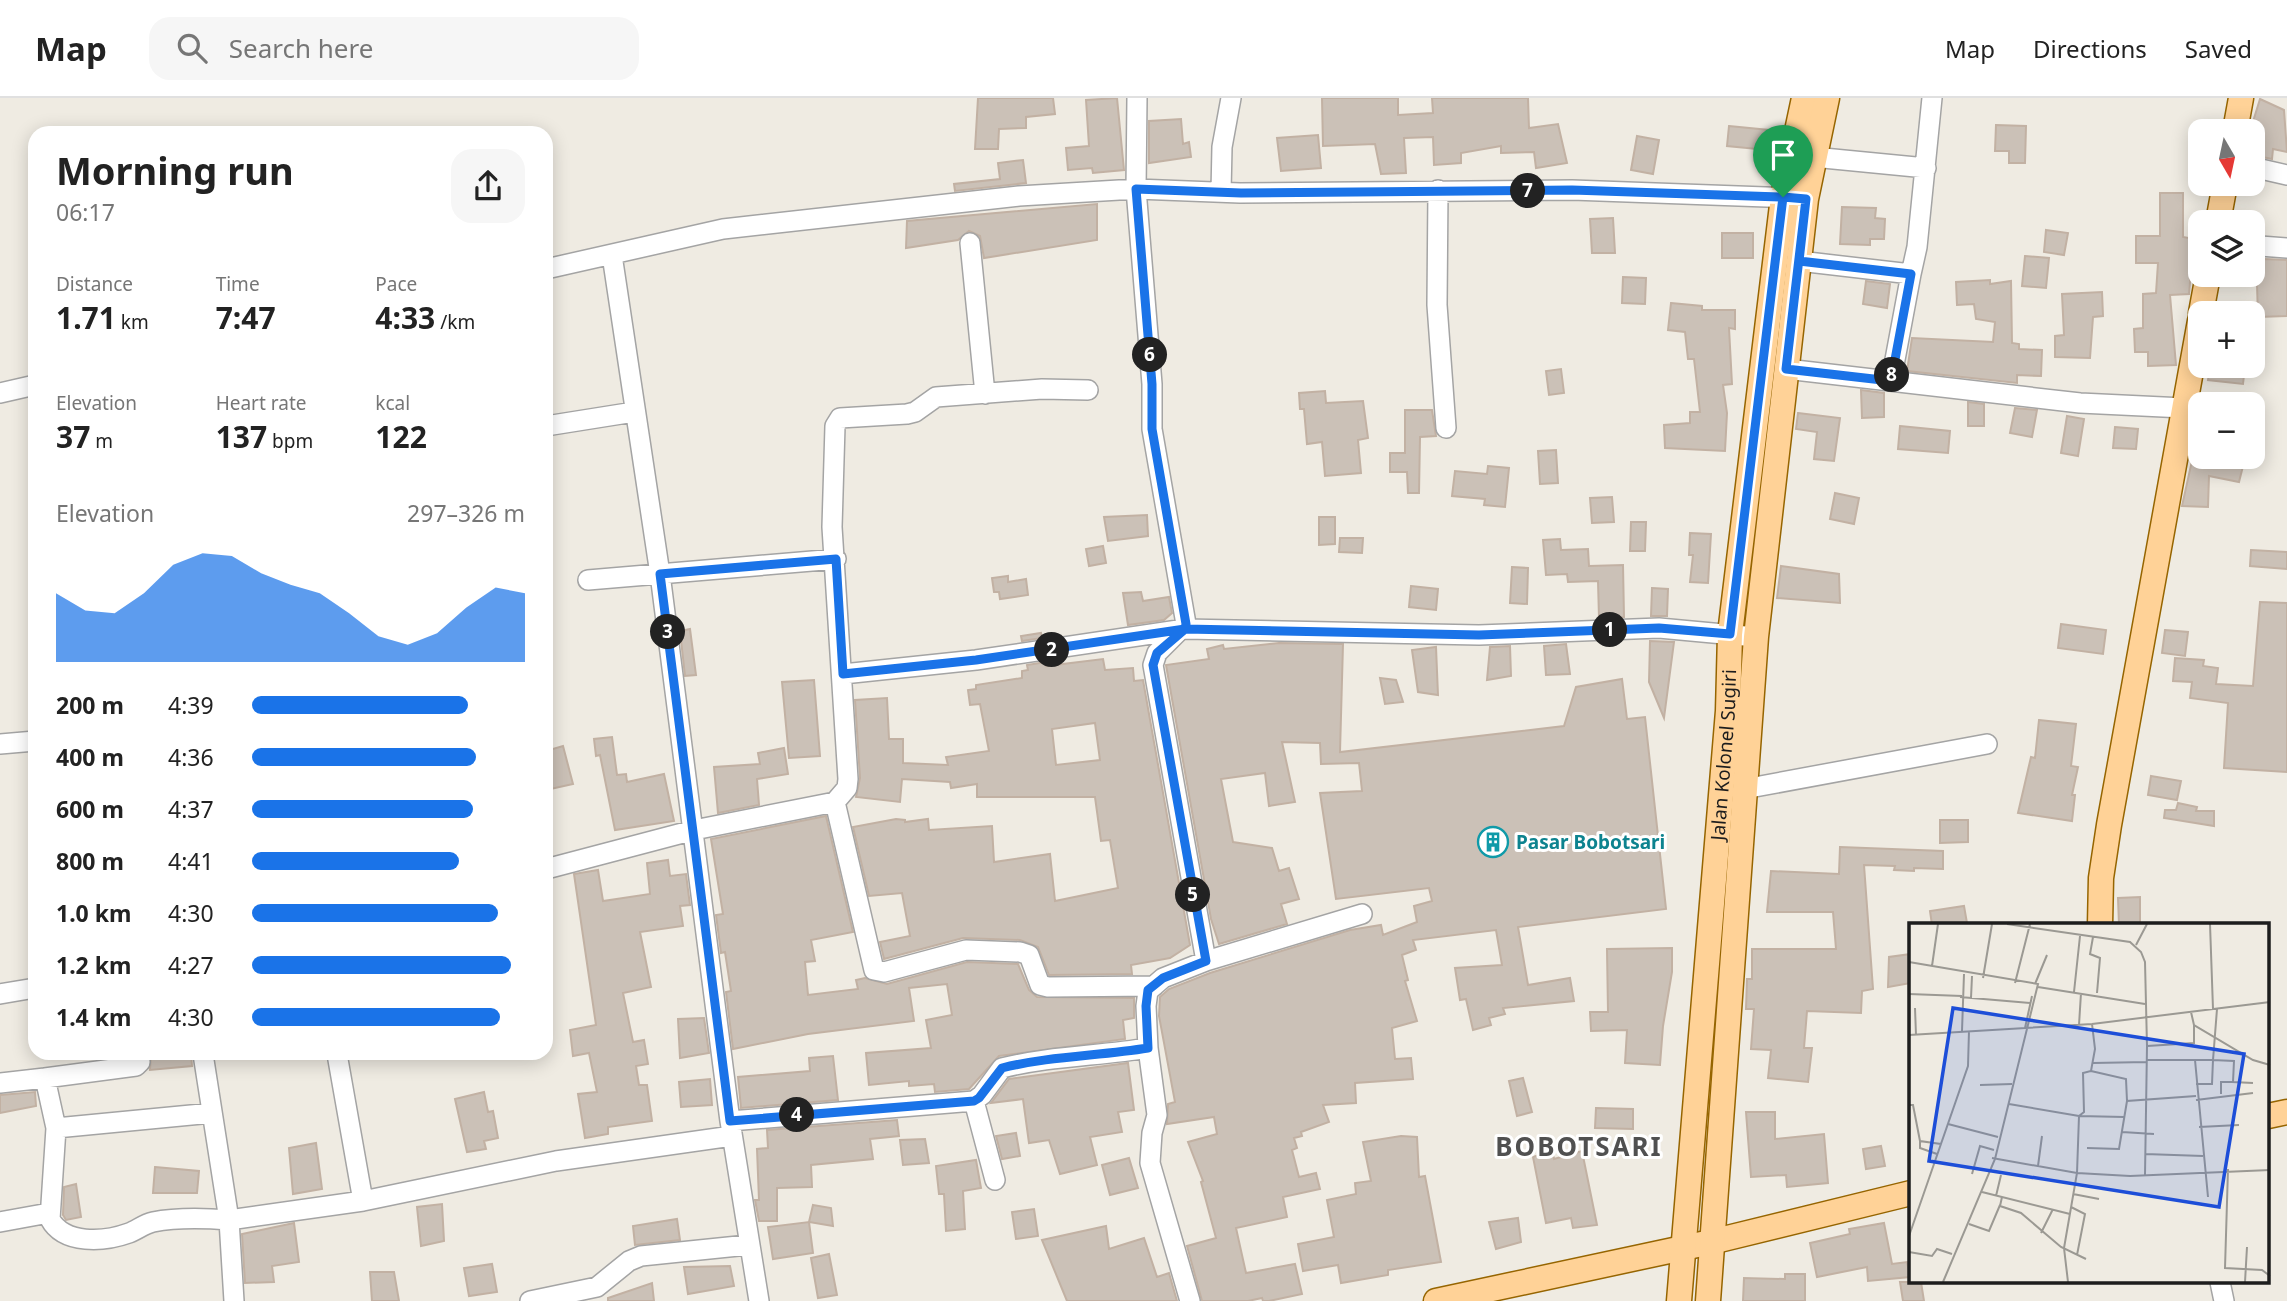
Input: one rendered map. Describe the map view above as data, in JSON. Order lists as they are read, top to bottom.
{
  "streets": {
    "main road": ["Jalan Kolonel Sugiri"]
  },
  "districts": ["BOBOTSARI"],
  "places": {
    "building": ["Pasar Bobotsari"]
  },
  "north": "bottom",
  "page": {
    "header": "Map",
    "search": "Search here",
    "nav": ["Map", "Directions", "Saved"],
    "map_buttons": ["+", "−"],
    "heading": ["Morning run", "06:17"],
    "pins": [
      "7",
      "6",
      "8",
      "1",
      "3",
      "2",
      "5",
      "4"
    ],
    "stats": [
      ["Distance", "1.71 km"],
      ["Time", "7:47"],
      ["Pace", "4:33 /km"],
      ["Elevation", "37 m"],
      ["Heart rate", "137 bpm"],
      ["kcal", "122"]
    ],
    "chart": ["Elevation", "297–326 m"],
    "list": [
      {
        "name": "200 m",
        "note": "4:39"
      },
      {
        "name": "400 m",
        "note": "4:36"
      },
      {
        "name": "600 m",
        "note": "4:37"
      },
      {
        "name": "800 m",
        "note": "4:41"
      },
      {
        "name": "1.0 km",
        "note": "4:30"
      },
      {
        "name": "1.2 km",
        "note": "4:27"
      },
      {
        "name": "1.4 km",
        "note": "4:30"
      }
    ]
  }
}
